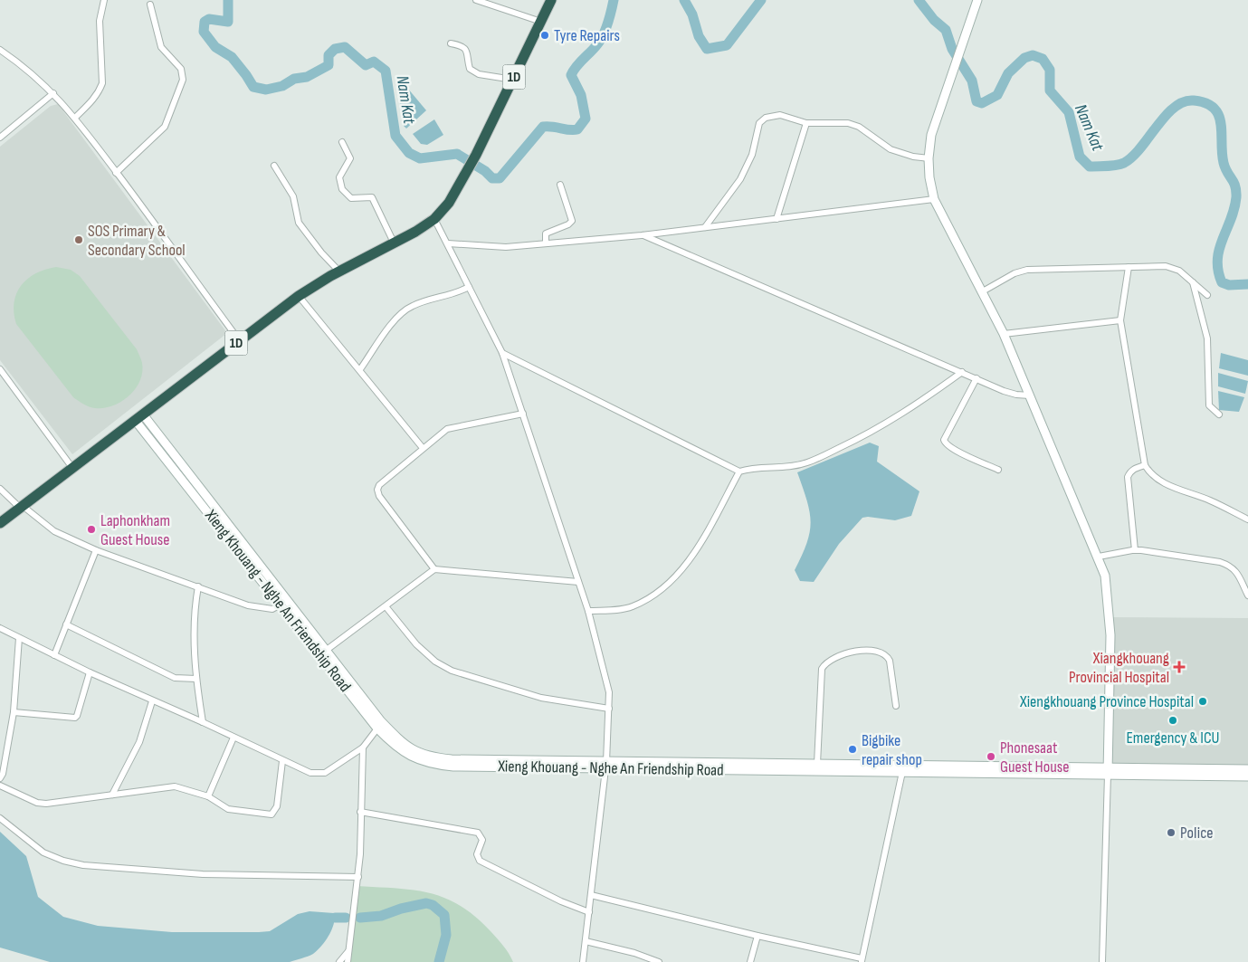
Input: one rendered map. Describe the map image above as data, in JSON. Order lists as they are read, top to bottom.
{
  "streets": {
    "highway": ["1D"],
    "street": ["Xieng Khouang - Nghe An Friendship Road"]
  },
  "crossings": [
    ["1D", "Xieng Khouang - Nghe An Friendship Road"]
  ],
  "water": ["Nam Kat"],
  "places": {
    "other": [
      "Tyre Repairs",
      "SOS Primary & Secondary School",
      "Laphonkham Guest House",
      "Xiengkhouang Province Hospital",
      "Emergency & ICU",
      "Bigbike repair shop",
      "Phonesaat Guest House",
      "Police"
    ],
    "health": ["Xiangkhouang Provincial Hospital"]
  }
}
